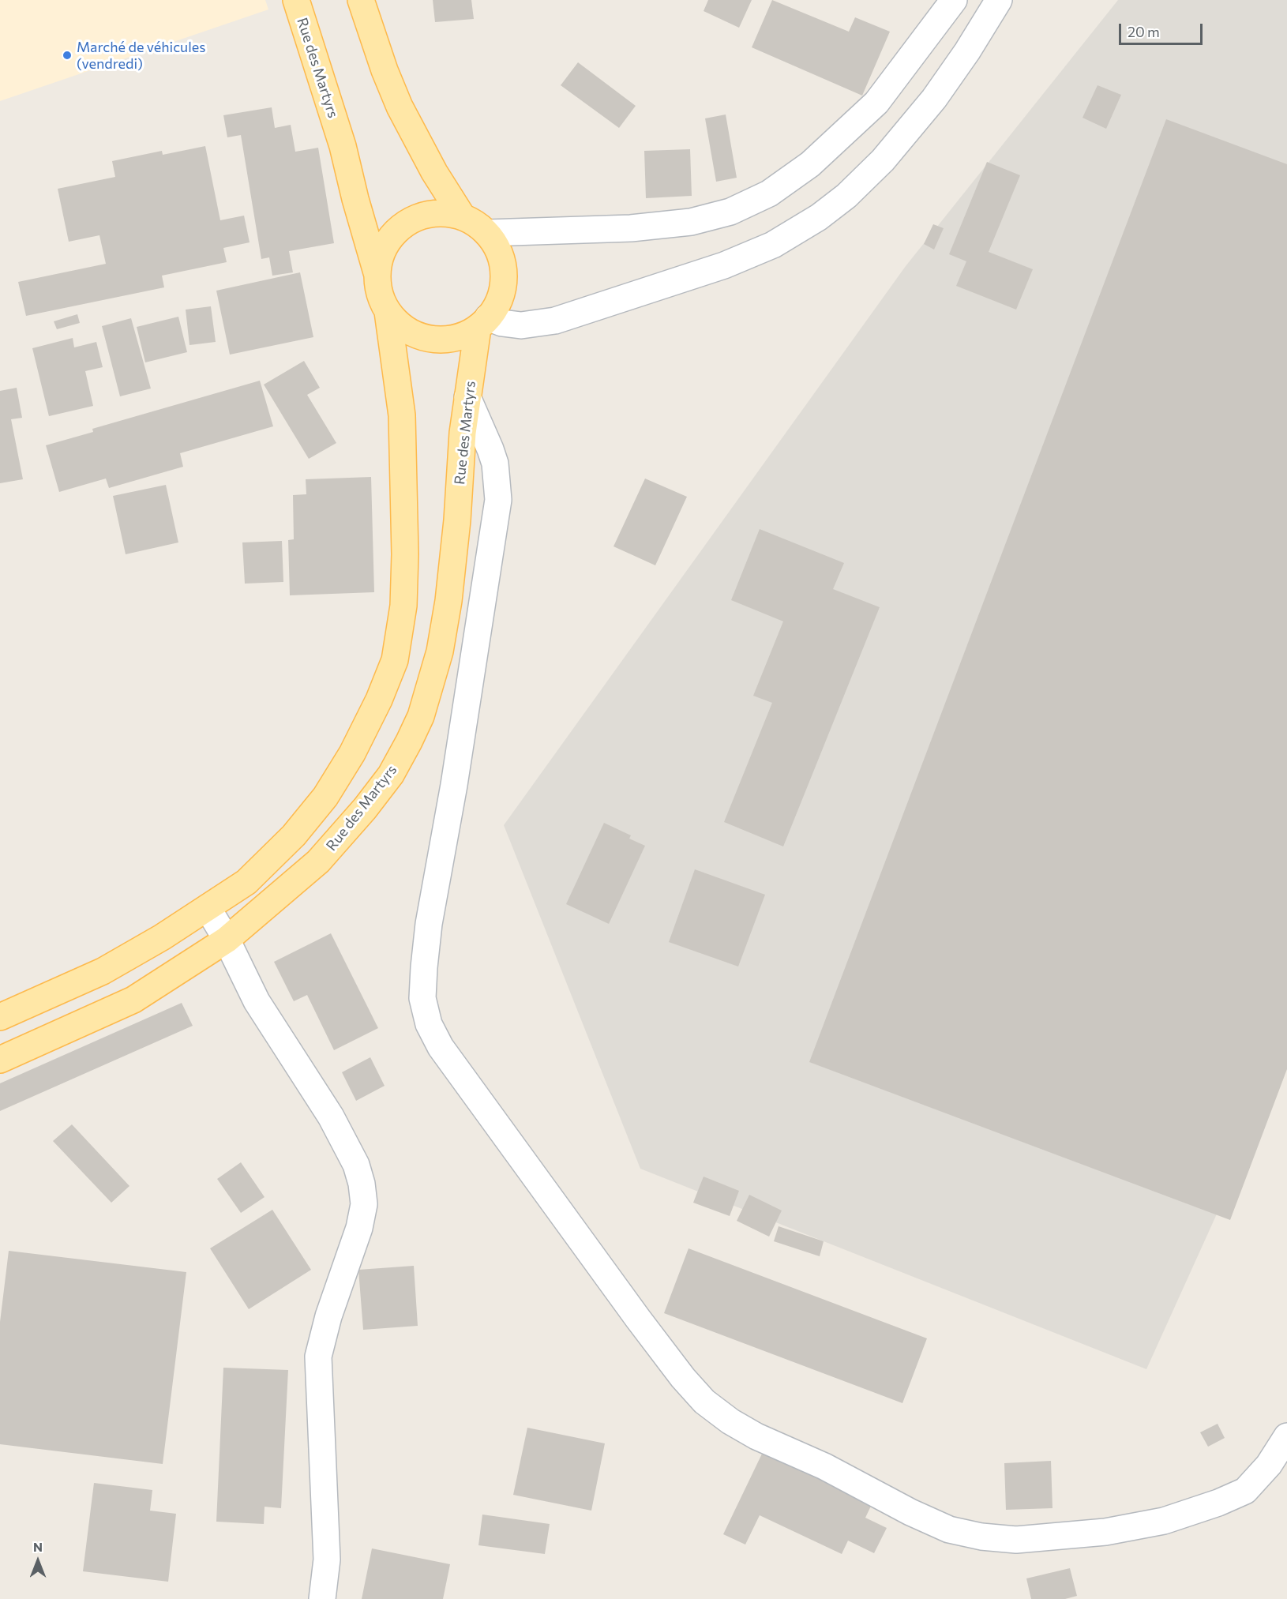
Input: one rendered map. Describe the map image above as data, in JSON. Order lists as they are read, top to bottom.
{
  "streets": {
    "main road": ["Rue des Martyrs"]
  },
  "places": ["Marché de véhicules (vendredi)"],
  "scale_bar": "20 m",
  "north": "top"
}
